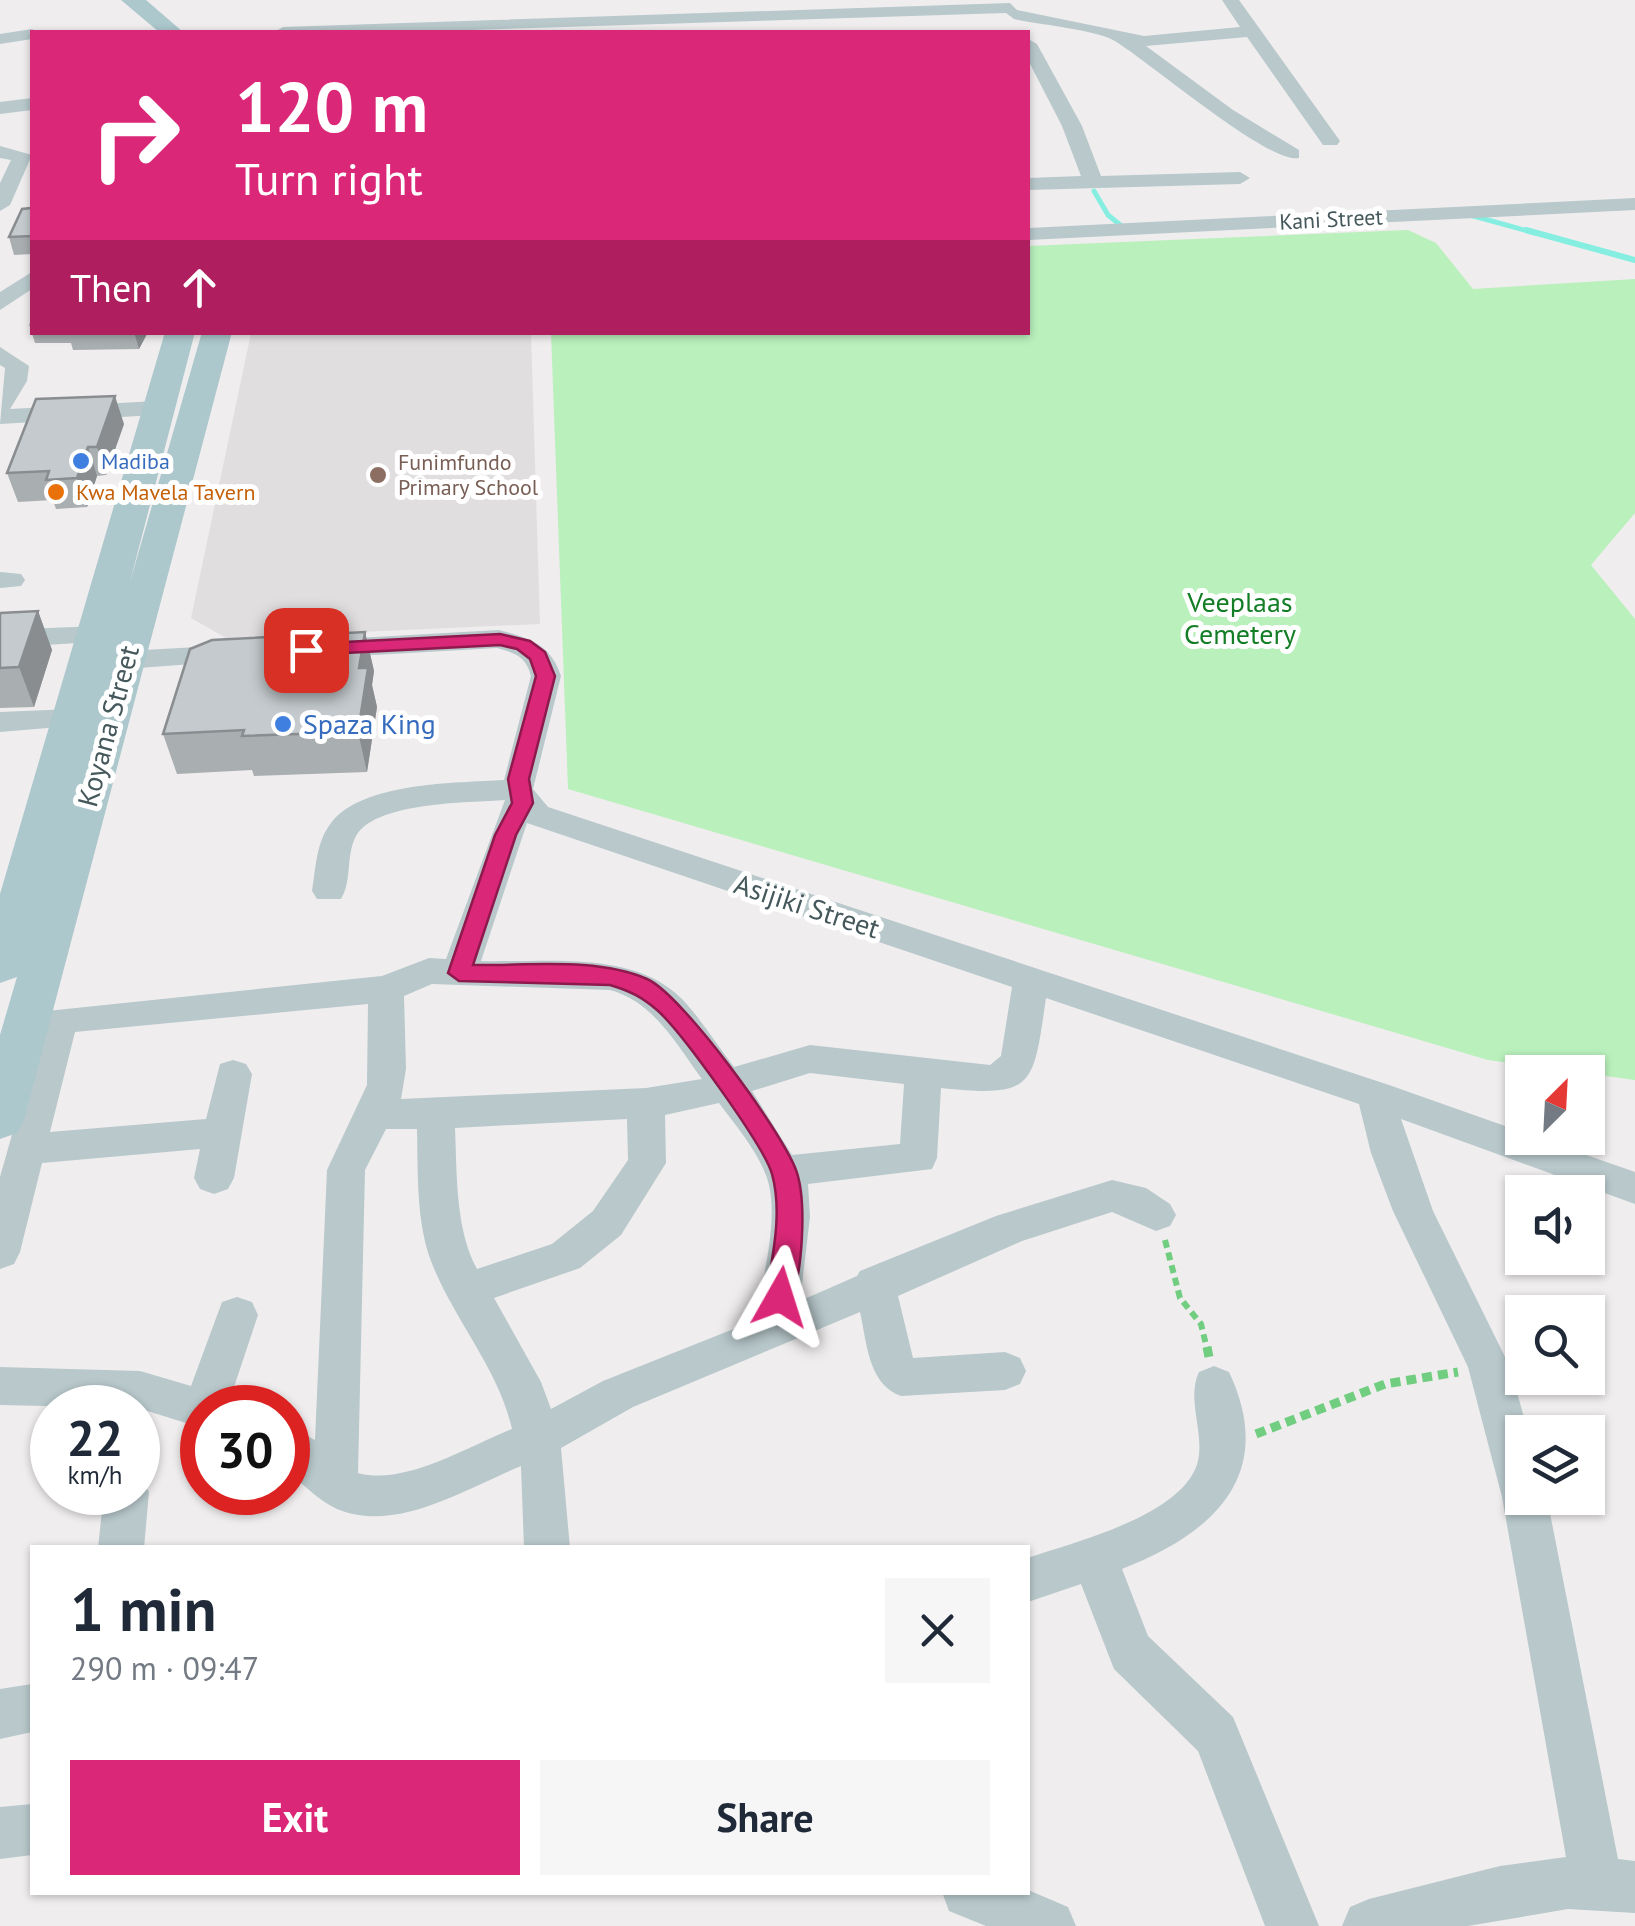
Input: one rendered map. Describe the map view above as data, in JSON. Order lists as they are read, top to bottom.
{
  "streets": {
    "main road": ["Koyana Street"],
    "street": ["Kani Street", "Asijiki Street"]
  },
  "parks": ["Veeplaas Cemetery"],
  "places": [
    "Madiba",
    "Funimfundo Primary School",
    "Kwa Mavela Tavern",
    "Spaza King"
  ],
  "north": "top right",
  "page": {
    "turn": ["120 m", "Turn right"],
    "then": "Then",
    "speed": "22 km/h",
    "limit": "30",
    "heading": ["1 min", "290 m · 09:47"],
    "buttons": ["Exit", "Share"]
  }
}
